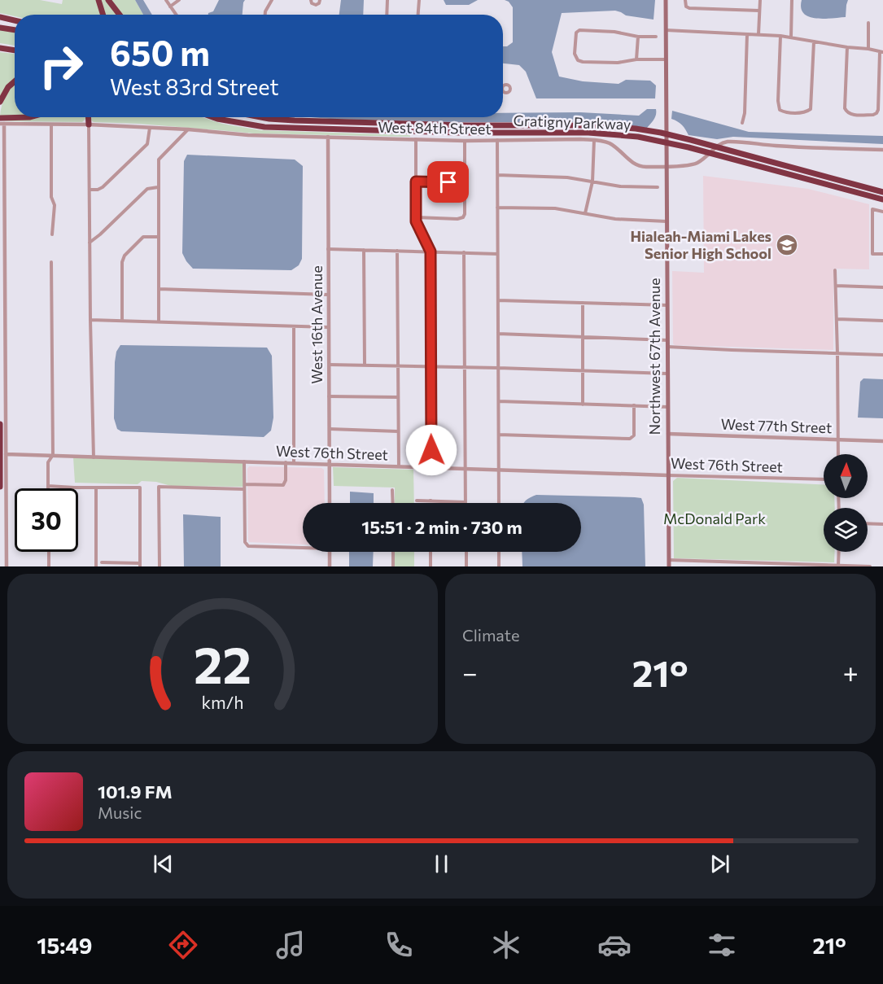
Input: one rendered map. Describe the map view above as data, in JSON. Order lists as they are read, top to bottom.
{
  "streets": {
    "highway": ["Gratigny Parkway"],
    "main road": ["Northwest 67th Avenue"],
    "street": [
      "West 84th Street",
      "West 16th Avenue",
      "West 77th Street",
      "West 76th Street"
    ]
  },
  "crossings": [
    ["West 84th Street", "West 16th Avenue"],
    ["West 84th Street", "Northwest 67th Avenue"],
    ["West 16th Avenue", "West 76th Street"],
    ["Northwest 67th Avenue", "West 77th Street"],
    ["Northwest 67th Avenue", "West 76th Street"]
  ],
  "parks": ["McDonald Park"],
  "places": {
    "school or university": ["Hialeah-Miami Lakes Senior High School"]
  },
  "north": "top",
  "page": {
    "turn": ["650 m", "West 83rd Street"],
    "limit": "30",
    "trip": "15:51 · 2 min · 730 m",
    "tile": "Climate",
    "heat": ["−", "21°", "+"],
    "song": ["101.9 FM", "Music"],
    "tabs": ["15:49", "21°"],
    "gauge": ["22", "km/h"]
  }
}
